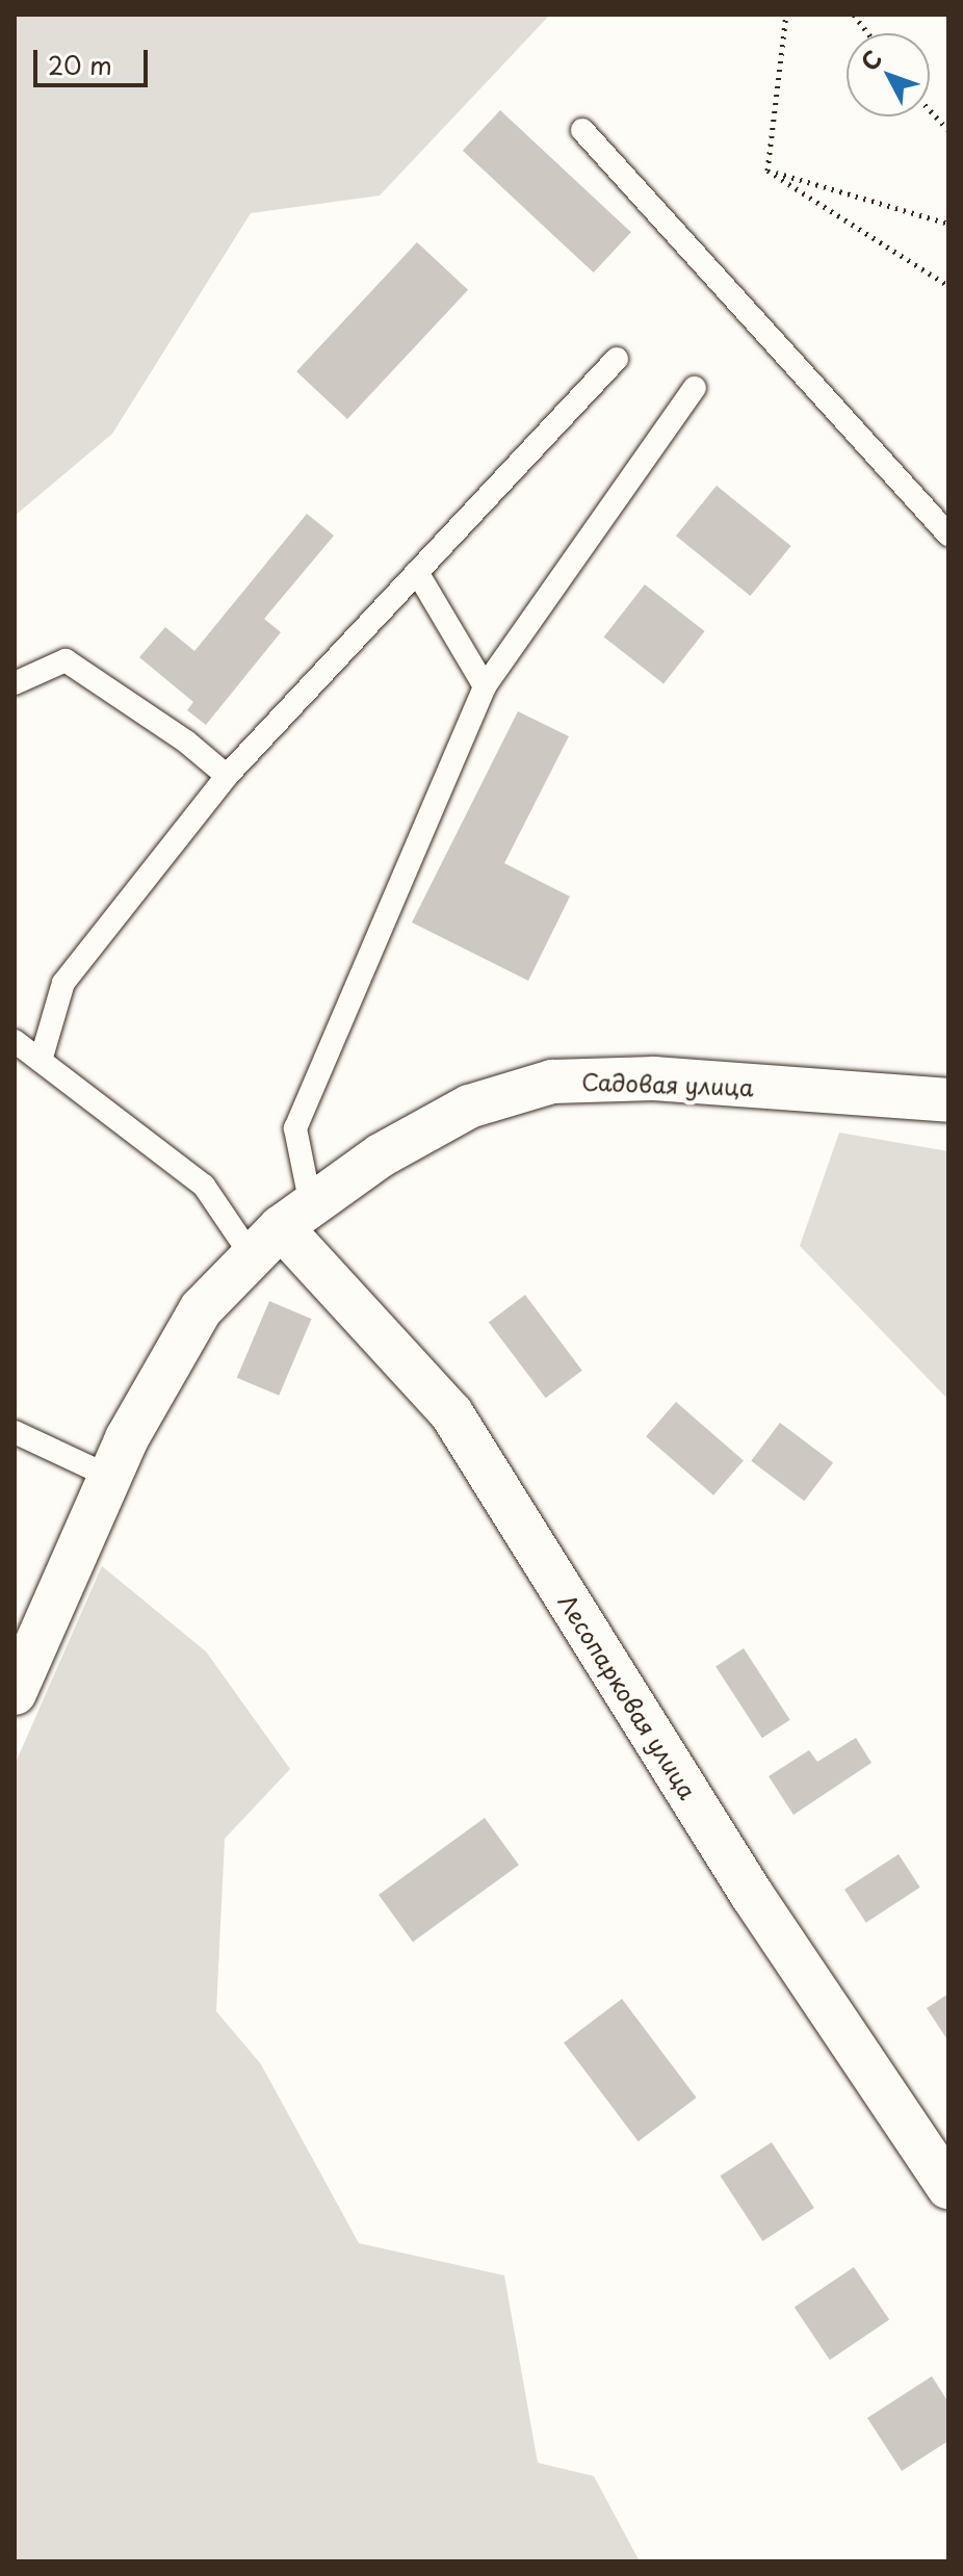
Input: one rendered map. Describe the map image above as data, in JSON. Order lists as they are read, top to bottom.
{
  "streets": {
    "street": ["Садовая улица", "Лесопарковая улица"]
  },
  "crossings": [
    ["Садовая улица", "Лесопарковая улица"]
  ],
  "scale_bar": "20 m",
  "north": "top left"
}
